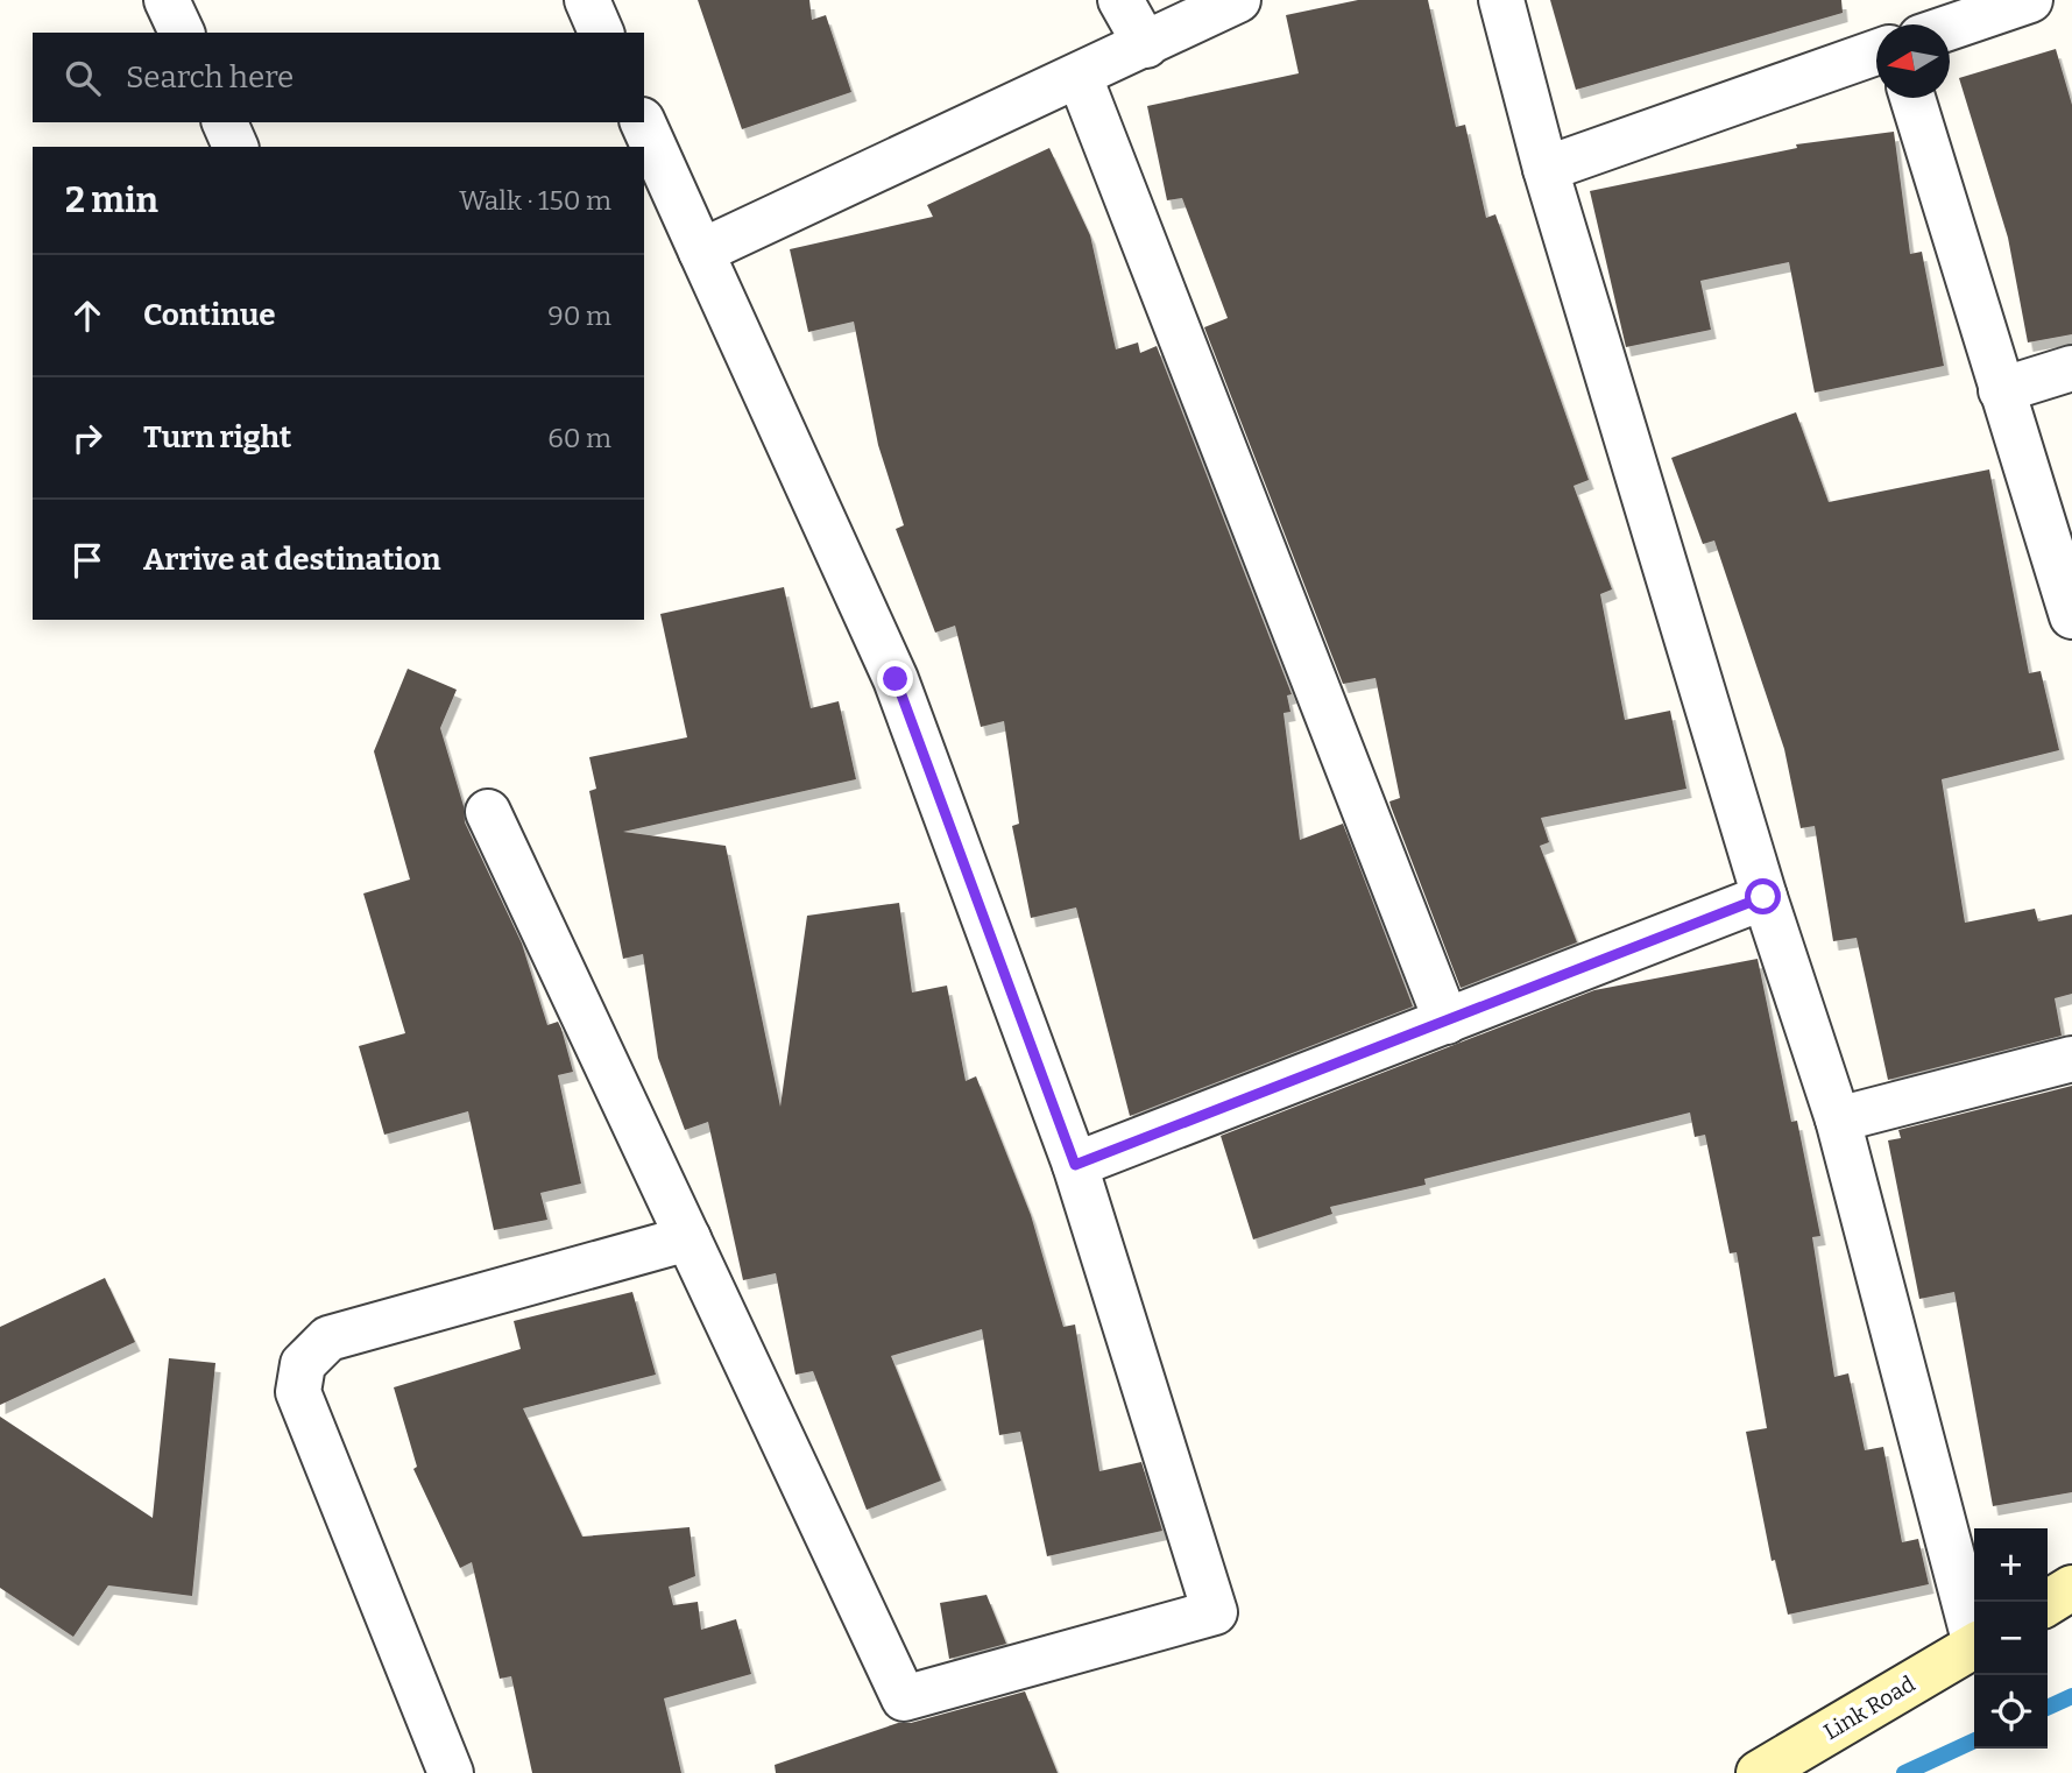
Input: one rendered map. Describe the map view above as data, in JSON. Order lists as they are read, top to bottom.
{
  "streets": {
    "street": ["Link Road"]
  },
  "north": "left",
  "page": {
    "search": "Search here",
    "heading": ["2 min", "Walk · 150 m"],
    "list": [
      ["Continue", "90 m"],
      ["Turn right", "60 m"],
      "Arrive at destination"
    ],
    "map_buttons": ["+", "−"]
  }
}
